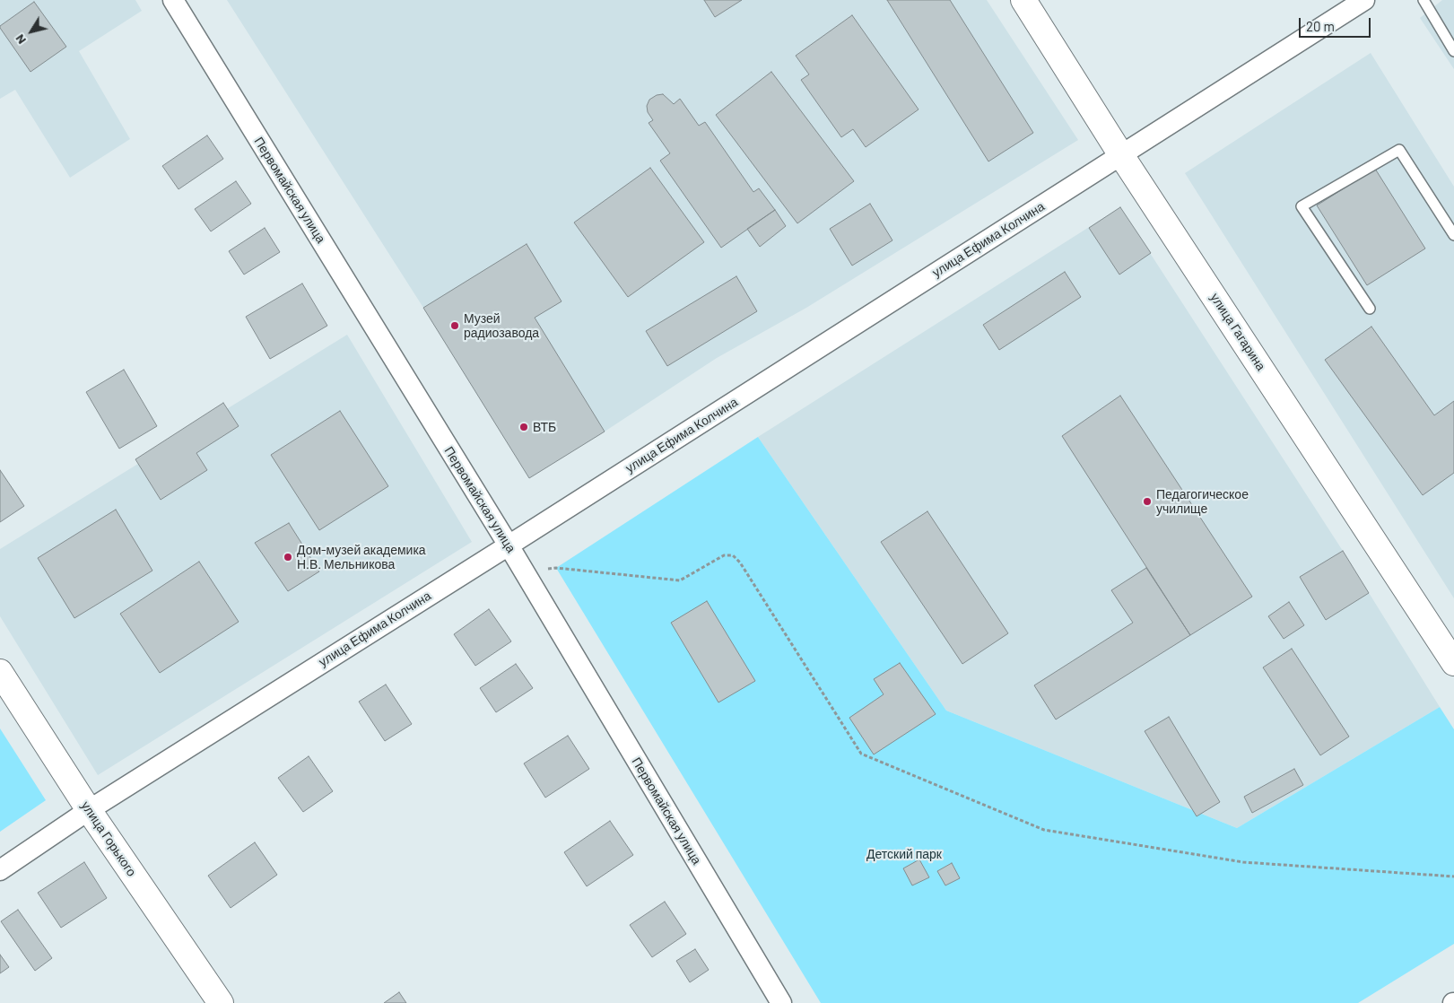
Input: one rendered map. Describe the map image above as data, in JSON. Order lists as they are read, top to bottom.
{
  "streets": {
    "street": [
      "Первомайская улица",
      "улица Ефима Колчина",
      "улица Гагарина",
      "улица Горького"
    ]
  },
  "crossings": [
    ["Первомайская улица", "улица Ефима Колчина"],
    ["улица Ефима Колчина", "улица Гагарина"],
    ["улица Ефима Колчина", "улица Горького"]
  ],
  "parks": ["Детский парк"],
  "places": [
    "Музей радиозавода",
    "ВТБ",
    "Педагогическое училище",
    "Дом-музей академика Н.В. Мельникова"
  ],
  "scale_bar": "20 m",
  "north": "bottom left"
}
